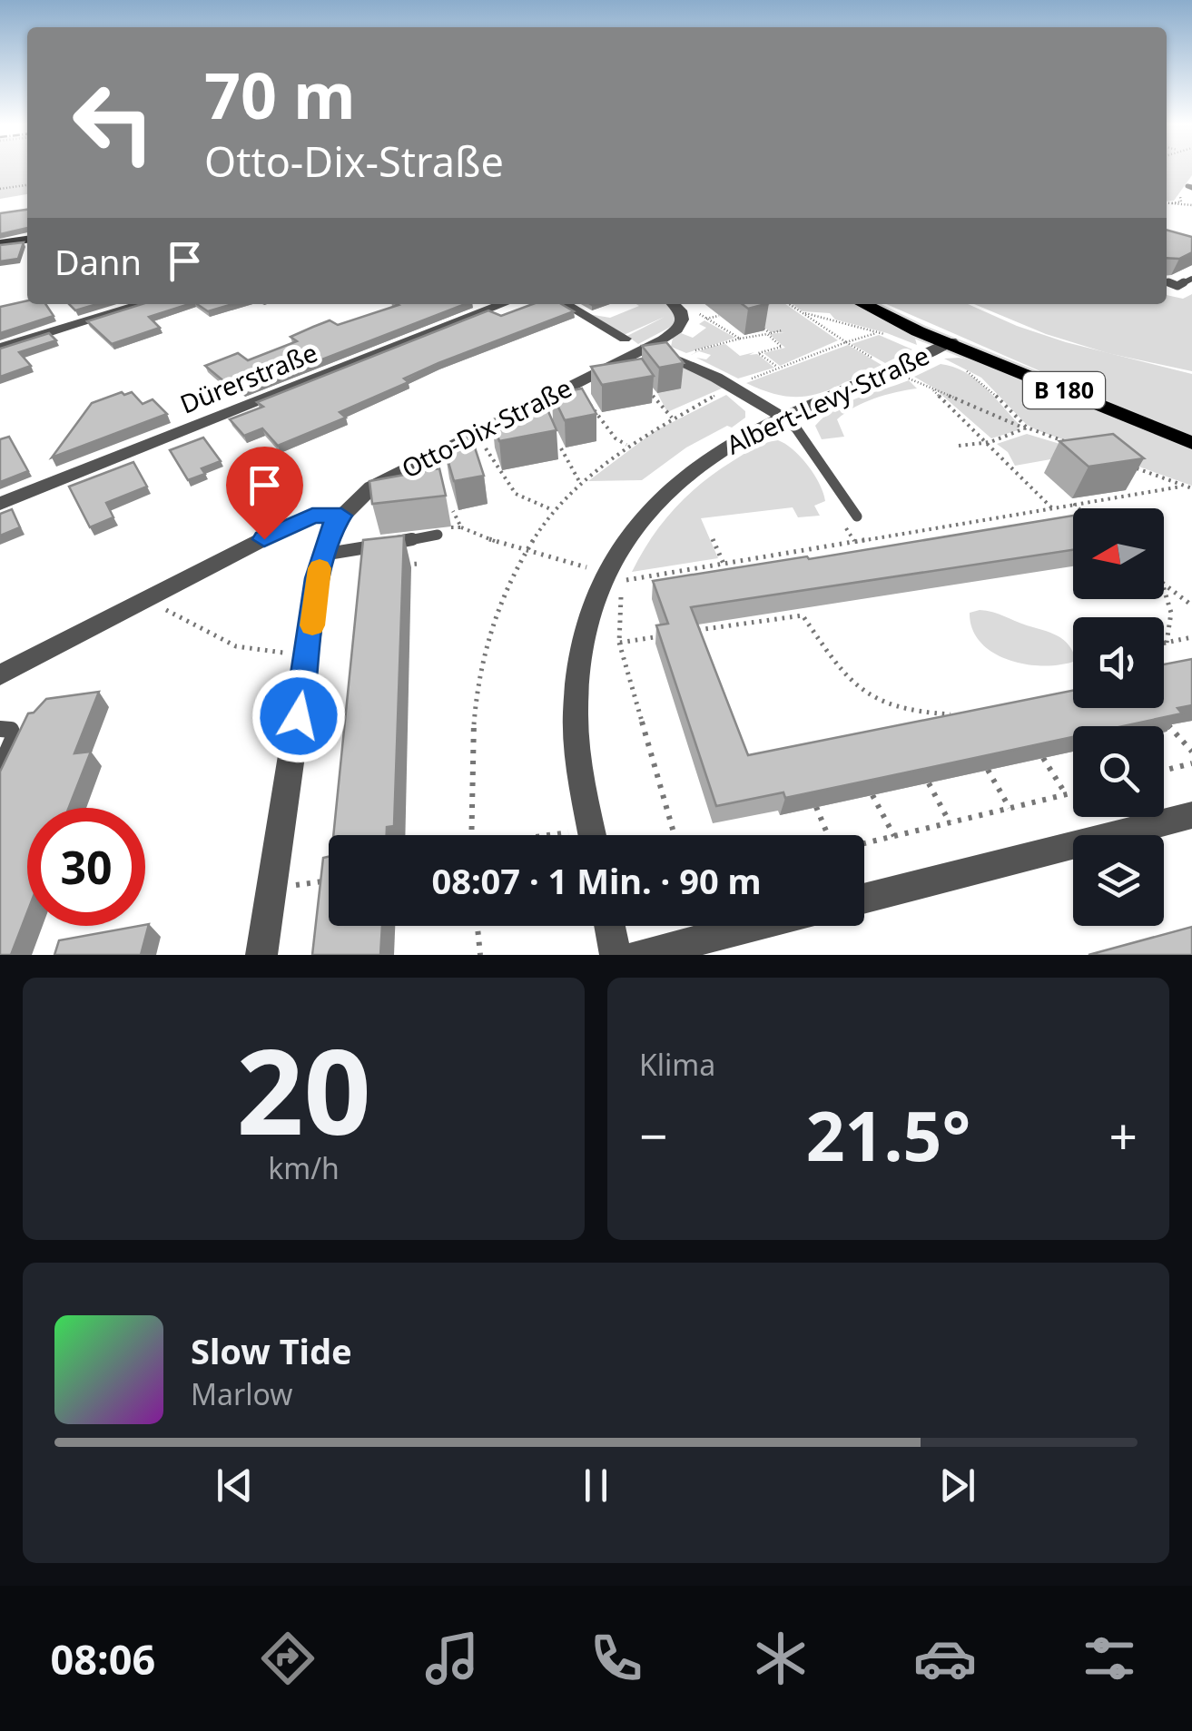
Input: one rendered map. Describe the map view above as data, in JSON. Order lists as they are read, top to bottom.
{
  "streets": {
    "main road": ["B 180"],
    "street": ["Dürerstraße", "Albert-Levy-Straße", "Otto-Dix-Straße"]
  },
  "crossings": [
    ["B 180", "Albert-Levy-Straße"]
  ],
  "north": "left",
  "page": {
    "turn": ["70 m", "Otto-Dix-Straße"],
    "then": "Dann",
    "limit": "30",
    "trip": "08:07 · 1 Min. · 90 m",
    "tile": [
      ["20", "km/h"],
      "Klima"
    ],
    "heat": ["−", "21.5°", "+"],
    "song": ["Slow Tide", "Marlow"],
    "tabs": "08:06"
  }
}
